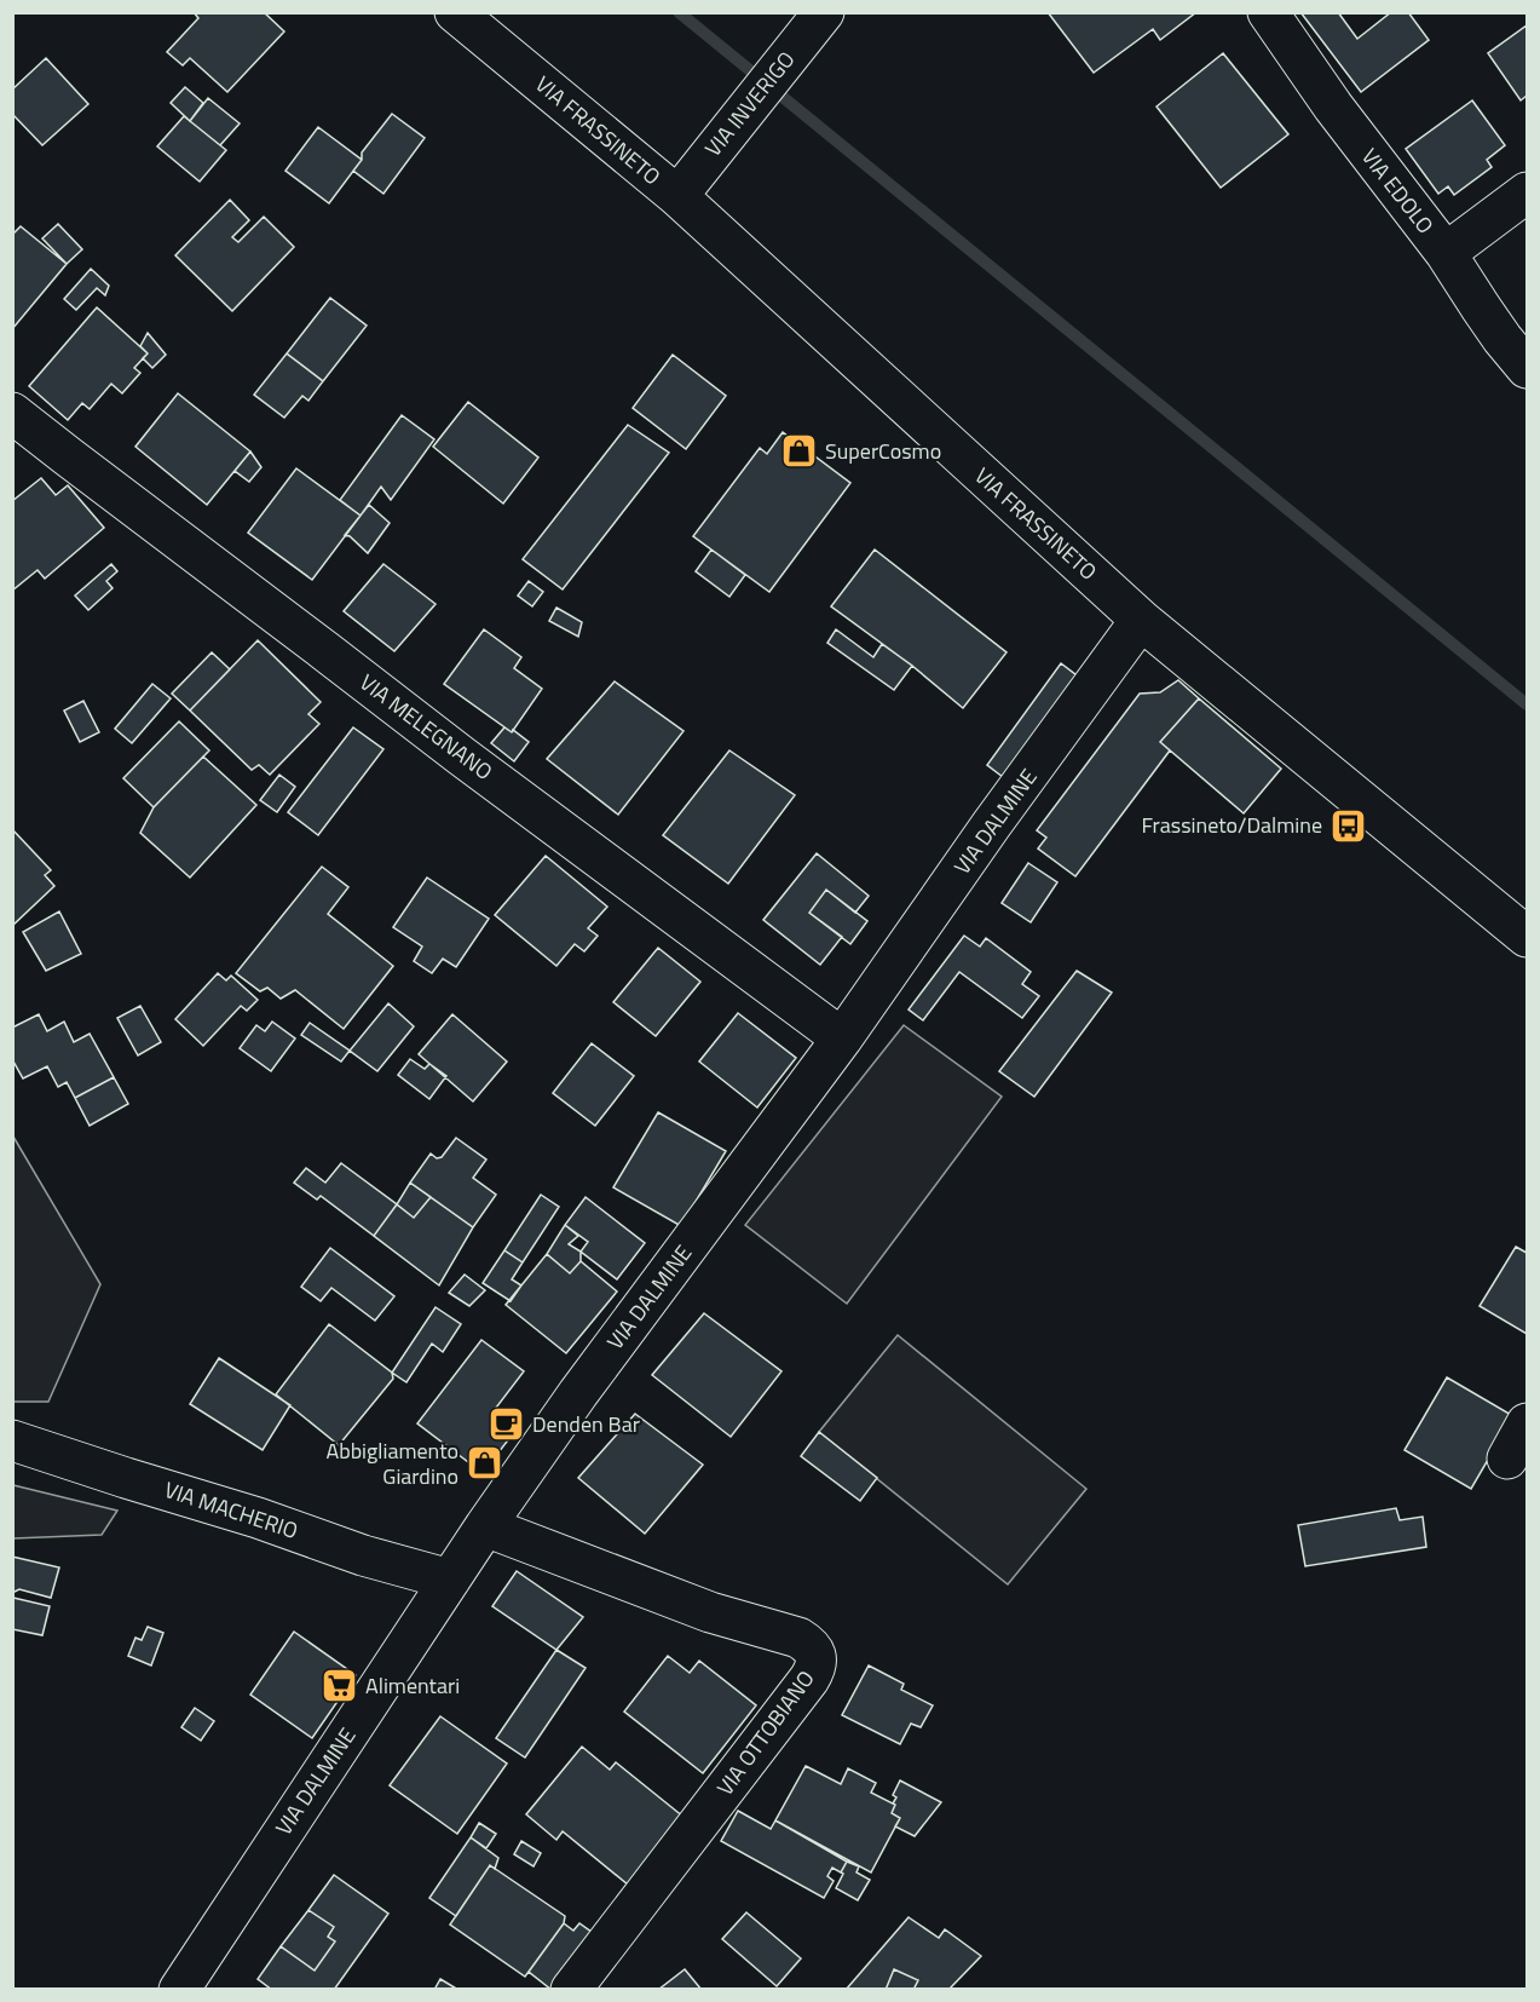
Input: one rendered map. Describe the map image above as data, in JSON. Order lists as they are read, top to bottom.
{
  "streets": {
    "street": [
      "VIA INVERIGO",
      "VIA FRASSINETO",
      "VIA EDOLO",
      "VIA MELEGNANO",
      "VIA DALMINE",
      "VIA MACHERIO",
      "VIA OTTOBIANO"
    ]
  },
  "crossings": [
    ["VIA INVERIGO", "VIA FRASSINETO"],
    ["VIA FRASSINETO", "VIA DALMINE"],
    ["VIA MELEGNANO", "VIA DALMINE"],
    ["VIA DALMINE", "VIA MACHERIO"],
    ["VIA DALMINE", "VIA OTTOBIANO"]
  ],
  "places": {
    "shop": ["SuperCosmo", "Abbigliamento Giardino"],
    "bus stop": ["Frassineto/Dalmine"],
    "cafe": ["Denden Bar"],
    "supermarket": ["Alimentari"]
  }
}
